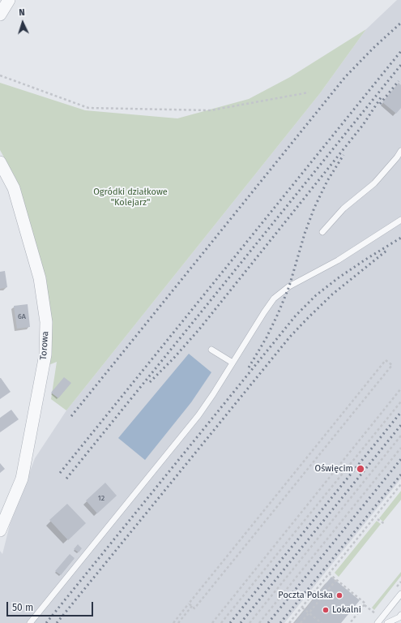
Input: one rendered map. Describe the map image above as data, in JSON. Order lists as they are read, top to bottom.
{
  "streets": {
    "street": ["Torowa"]
  },
  "parks": ["Ogródki działkowe \"Kolejarz\""],
  "places": ["Oświęcim", "Poczta Polska", "Lokalni"],
  "house_numbers": ["6A", "12"],
  "scale_bar": "50 m",
  "north": "top"
}
